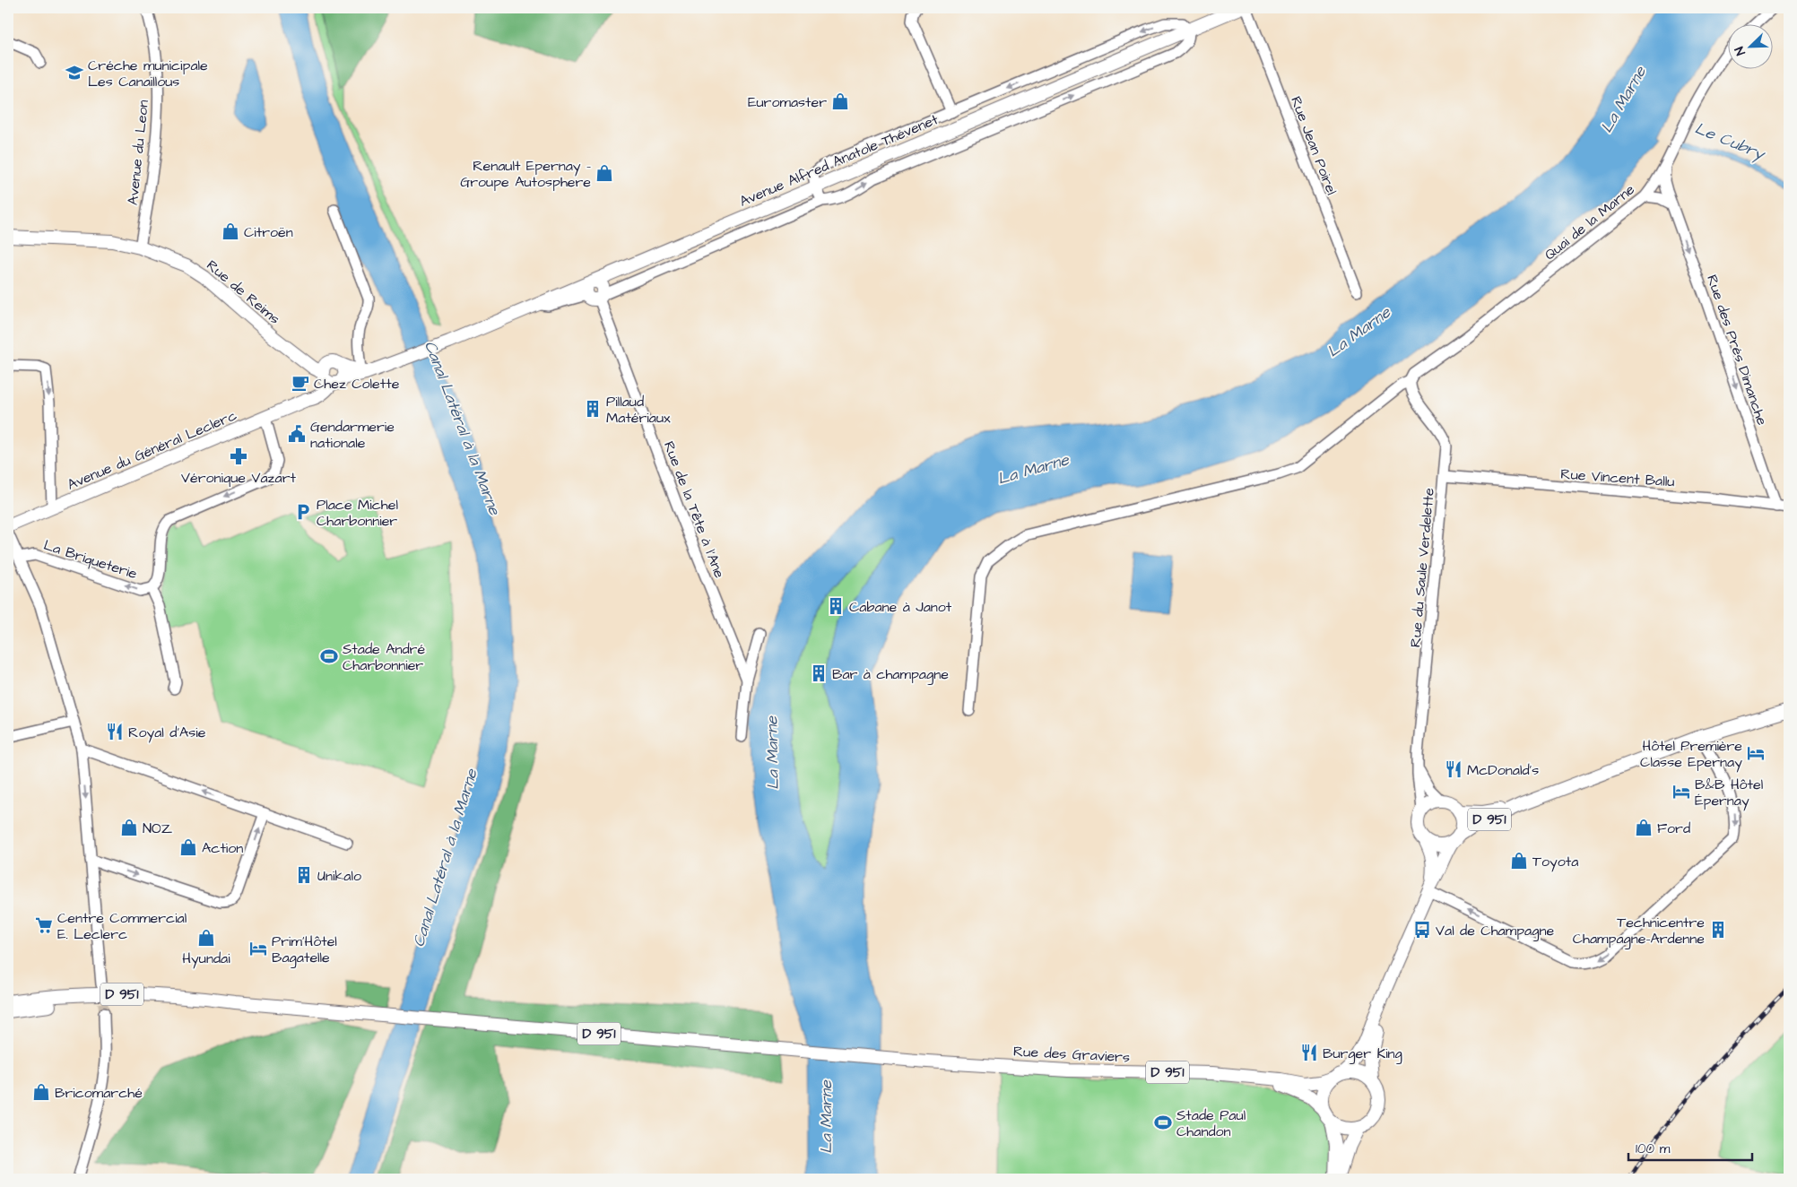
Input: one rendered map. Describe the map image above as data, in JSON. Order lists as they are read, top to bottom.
{
  "streets": {
    "main road": [
      "Avenue Alfred Anatole Thévenet",
      "Rue de Reims",
      "Avenue du Général Leclerc",
      "D 951",
      "Rue des Graviers"
    ],
    "street": [
      "Rue Jean Poirel",
      "Avenue du Leon",
      "Quai de la Marne",
      "Rue des Prés Dimanche",
      "Rue Vincent Ballu",
      "Rue de la Tête à l'Ane",
      "La Briqueterie",
      "Rue du Saule Verdelette"
    ]
  },
  "crossings": [
    ["Avenue du Leon", "Rue de Reims"],
    ["Avenue Alfred Anatole Thévenet", "Rue de Reims"],
    ["Avenue Alfred Anatole Thévenet", "Avenue du Général Leclerc"],
    ["Avenue Alfred Anatole Thévenet", "Rue de la Tête à l'Ane"],
    ["Quai de la Marne", "Rue des Prés Dimanche"],
    ["Quai de la Marne", "Rue du Saule Verdelette"],
    ["Rue de Reims", "Avenue du Général Leclerc"],
    ["Rue des Prés Dimanche", "Rue Vincent Ballu"],
    ["Avenue du Général Leclerc", "La Briqueterie"],
    ["Rue Vincent Ballu", "Rue du Saule Verdelette"],
    ["Rue du Saule Verdelette", "D 951"],
    ["D 951", "Rue des Graviers"]
  ],
  "one_way": ["Rue des Prés Dimanche"],
  "water": ["La Marne", "Le Cubry", "Canal Latéral à la Marne"],
  "places": {
    "school or university": ["Créche municipale Les Canaillous"],
    "shop": [
      "Euromaster",
      "Renault Epernay - Groupe Autosphere",
      "Citroën",
      "NOZ",
      "Ford",
      "Action",
      "Toyota",
      "Hyundai",
      "Bricomarché"
    ],
    "cafe": ["Chez Colette"],
    "building": [
      "Pillaud Matériaux",
      "Cabane à Janot",
      "Bar à champagne",
      "Unikalo",
      "Technicentre Champagne-Ardenne"
    ],
    "public building": ["Gendarmerie nationale"],
    "pharmacy": ["Véronique Vazart"],
    "parking": ["Place Michel Charbonnier"],
    "sports": ["Stade André Charbonnier", "Stade Paul Chandon"],
    "restaurant": ["Royal d'Asie", "McDonald's", "Burger King"],
    "hotel": ["Hôtel Première Classe Epernay", "B&B Hôtel Épernay", "Prim'Hôtel Bagatelle"],
    "supermarket": ["Centre Commercial E. Leclerc"],
    "bus stop": ["Val de Champagne"]
  },
  "scale_bar": "100 m",
  "north": "bottom left"
}
